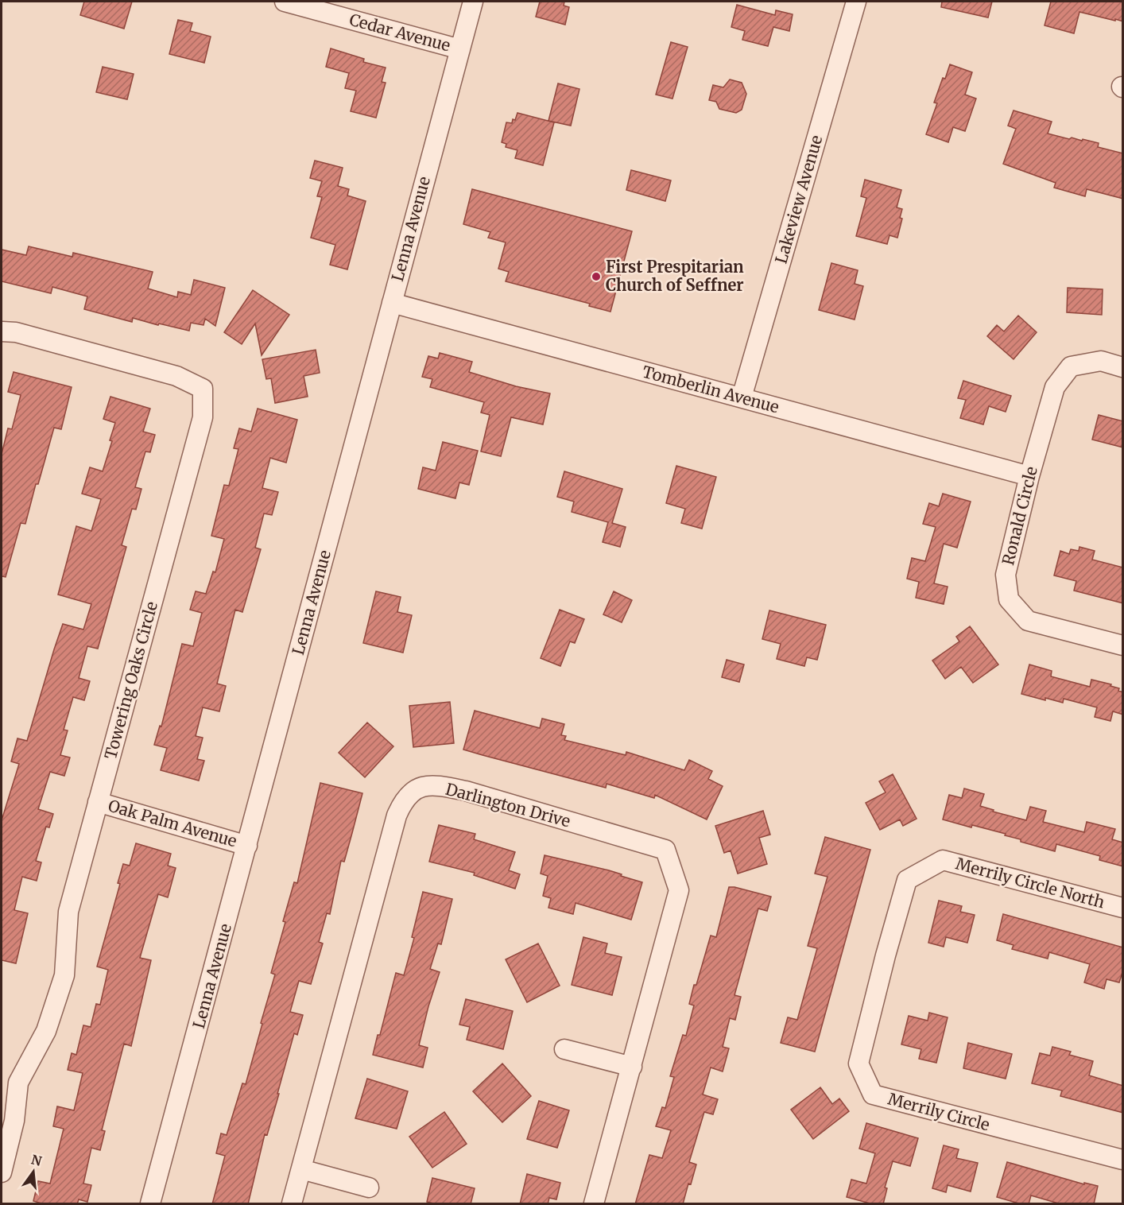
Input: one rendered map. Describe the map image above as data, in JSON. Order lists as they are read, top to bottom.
{
  "streets": {
    "street": [
      "Cedar Avenue",
      "Lakeview Avenue",
      "Lenna Avenue",
      "Tomberlin Avenue",
      "Ronald Circle",
      "Towering Oaks Circle",
      "Darlington Drive",
      "Oak Palm Avenue",
      "Merrily Circle North",
      "Merrily Circle"
    ]
  },
  "crossings": [
    ["Cedar Avenue", "Lenna Avenue"],
    ["Lakeview Avenue", "Tomberlin Avenue"],
    ["Lenna Avenue", "Tomberlin Avenue"],
    ["Lenna Avenue", "Oak Palm Avenue"],
    ["Tomberlin Avenue", "Ronald Circle"],
    ["Towering Oaks Circle", "Oak Palm Avenue"],
    ["Merrily Circle North", "Merrily Circle"]
  ],
  "places": ["First Prespitarian Church of Seffner"],
  "north": "top"
}
